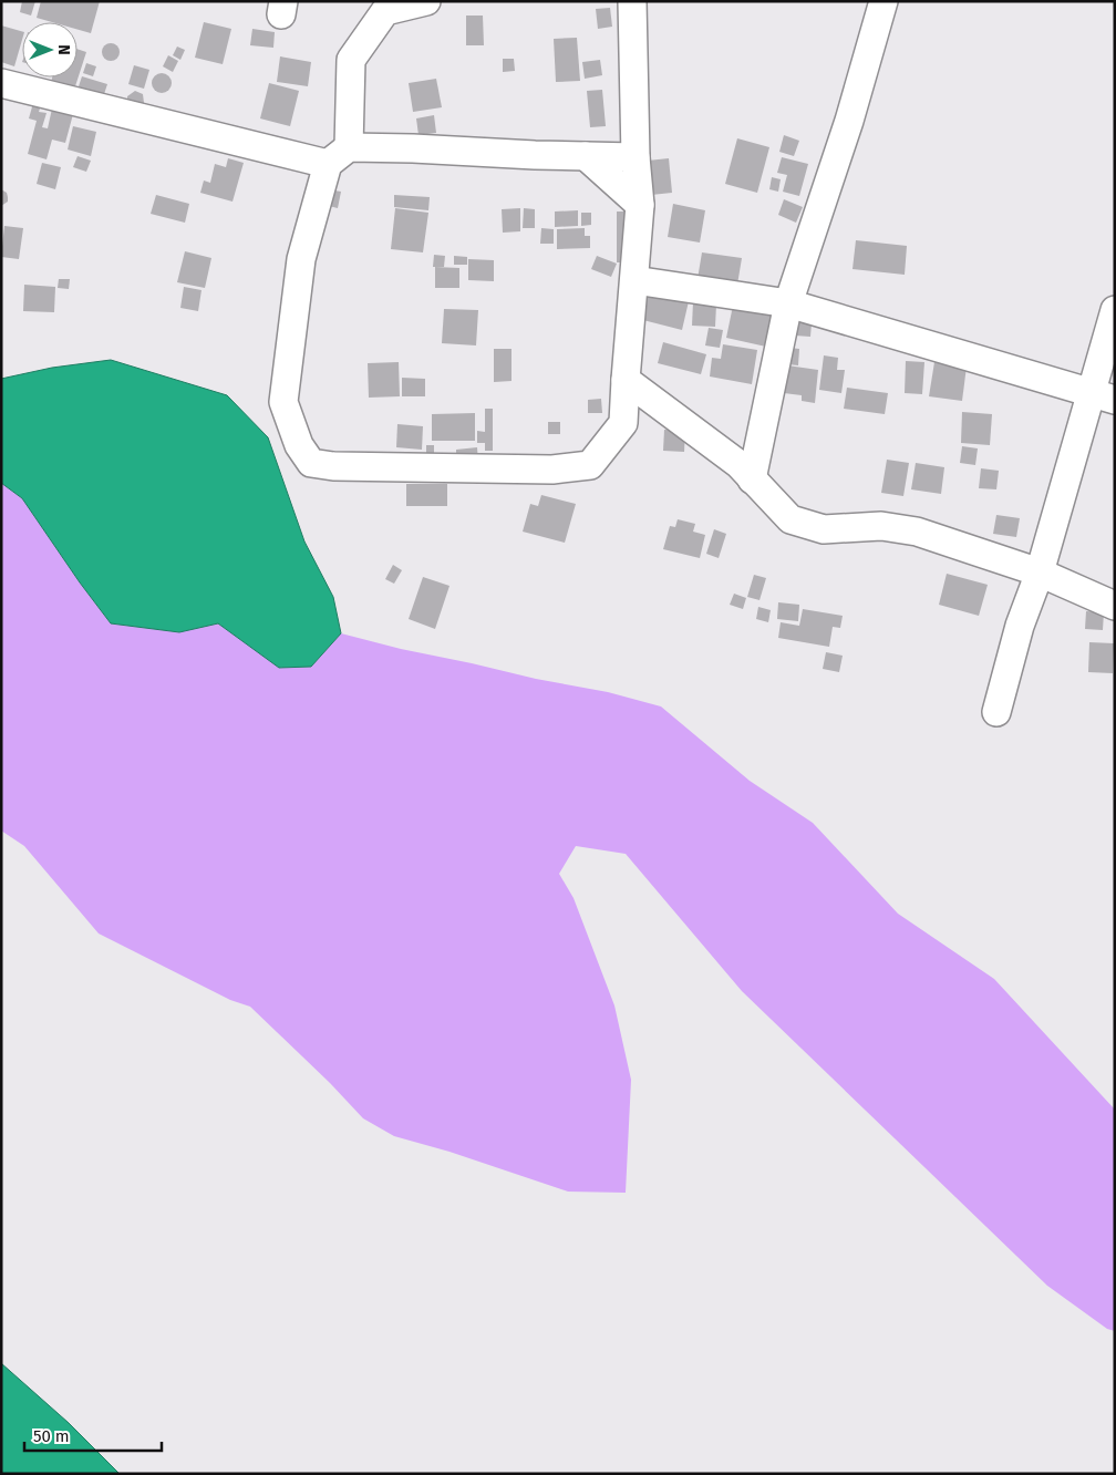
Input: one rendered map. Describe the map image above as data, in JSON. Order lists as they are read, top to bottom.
{
  "scale_bar": "50 m",
  "north": "right"
}
